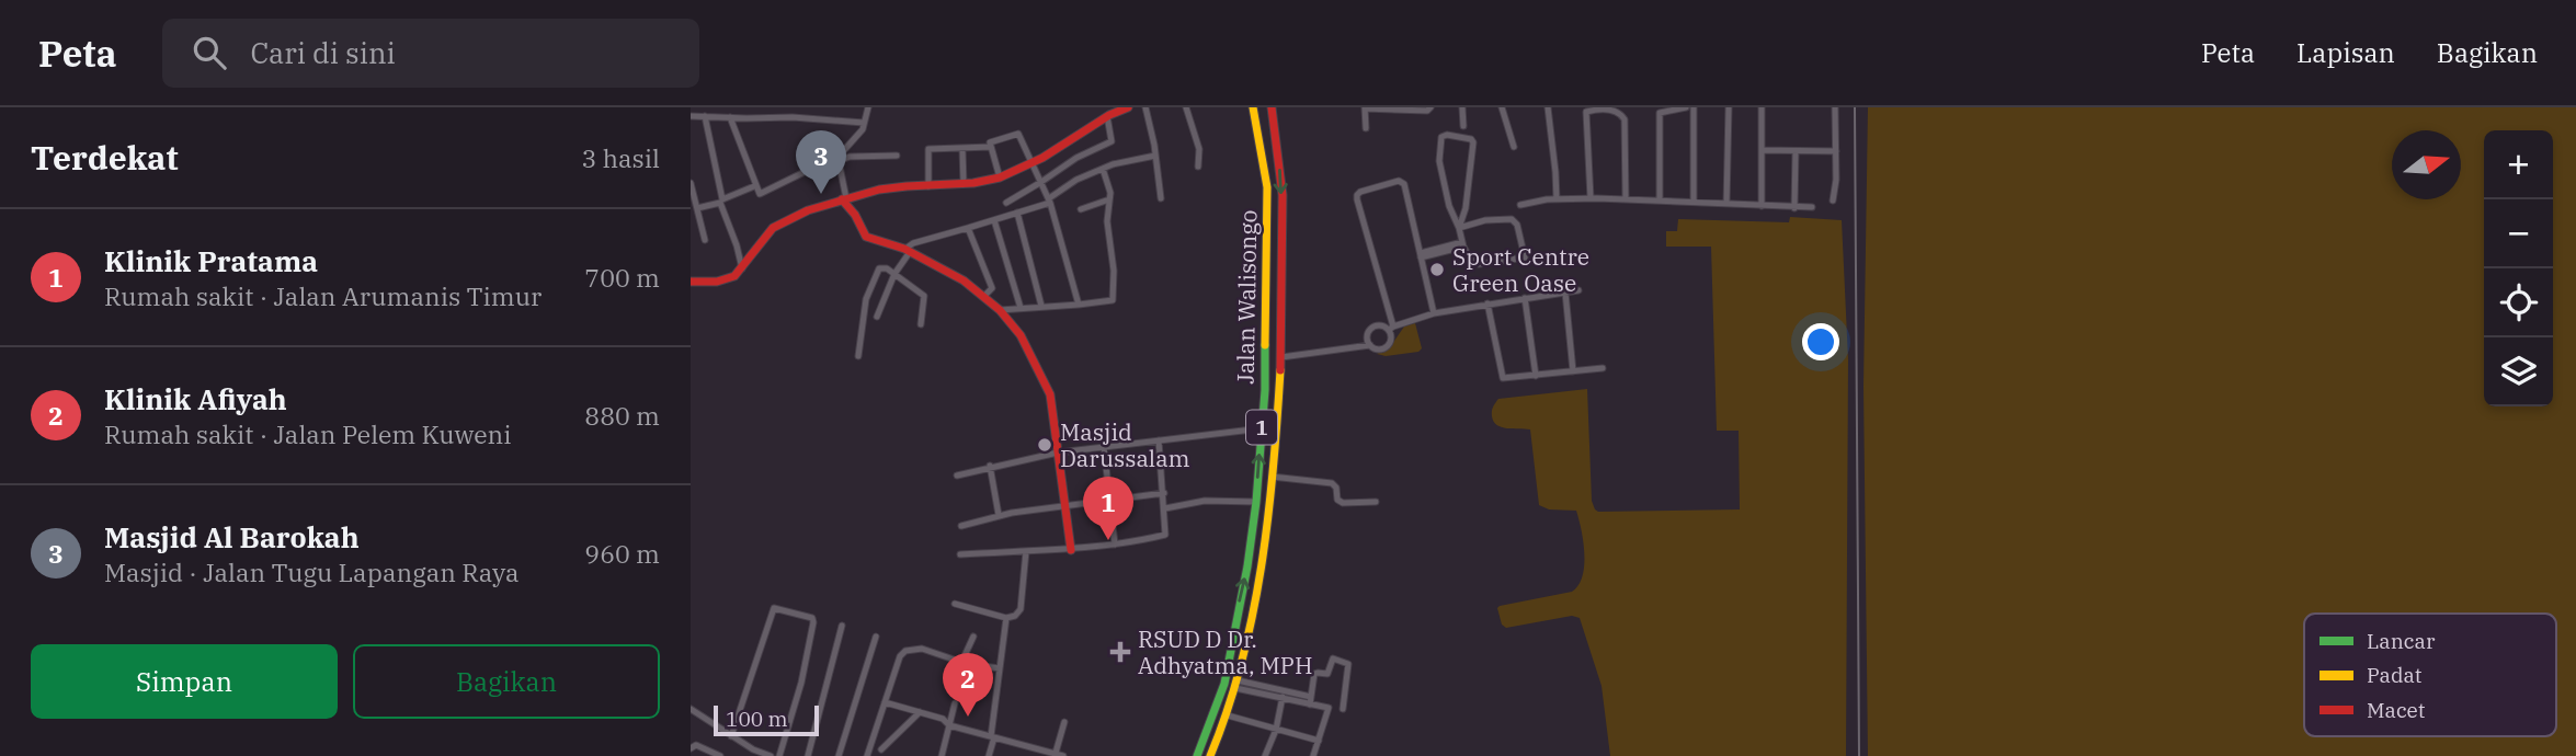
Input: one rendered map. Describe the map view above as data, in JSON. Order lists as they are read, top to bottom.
{
  "streets": {
    "main road": ["Jalan Walisongo", "1"]
  },
  "places": {
    "other": ["Sport Centre Green Oase", "Masjid Darussalam"],
    "health": ["RSUD D Dr. Adhyatma, MPH"]
  },
  "legend": ["Lancar", "Padat", "Macet"],
  "scale_bar": "100 m",
  "north": "right",
  "page": {
    "header": "Peta",
    "search": "Cari di sini",
    "nav": ["Peta", "Lapisan", "Bagikan"],
    "heading": ["Terdekat", "3 hasil"],
    "map_buttons": ["+", "−"],
    "pins": ["3", "1", "2"],
    "list": [
      {
        "mark": "1",
        "name": "Klinik Pratama",
        "note": "Rumah sakit · Jalan Arumanis Timur",
        "value": "700 m"
      },
      {
        "mark": "2",
        "name": "Klinik Afiyah",
        "note": "Rumah sakit · Jalan Pelem Kuweni",
        "value": "880 m"
      },
      {
        "mark": "3",
        "name": "Masjid Al Barokah",
        "note": "Masjid · Jalan Tugu Lapangan Raya",
        "value": "960 m"
      }
    ],
    "buttons": ["Simpan", "Bagikan"],
    "scale": "100 m"
  }
}
